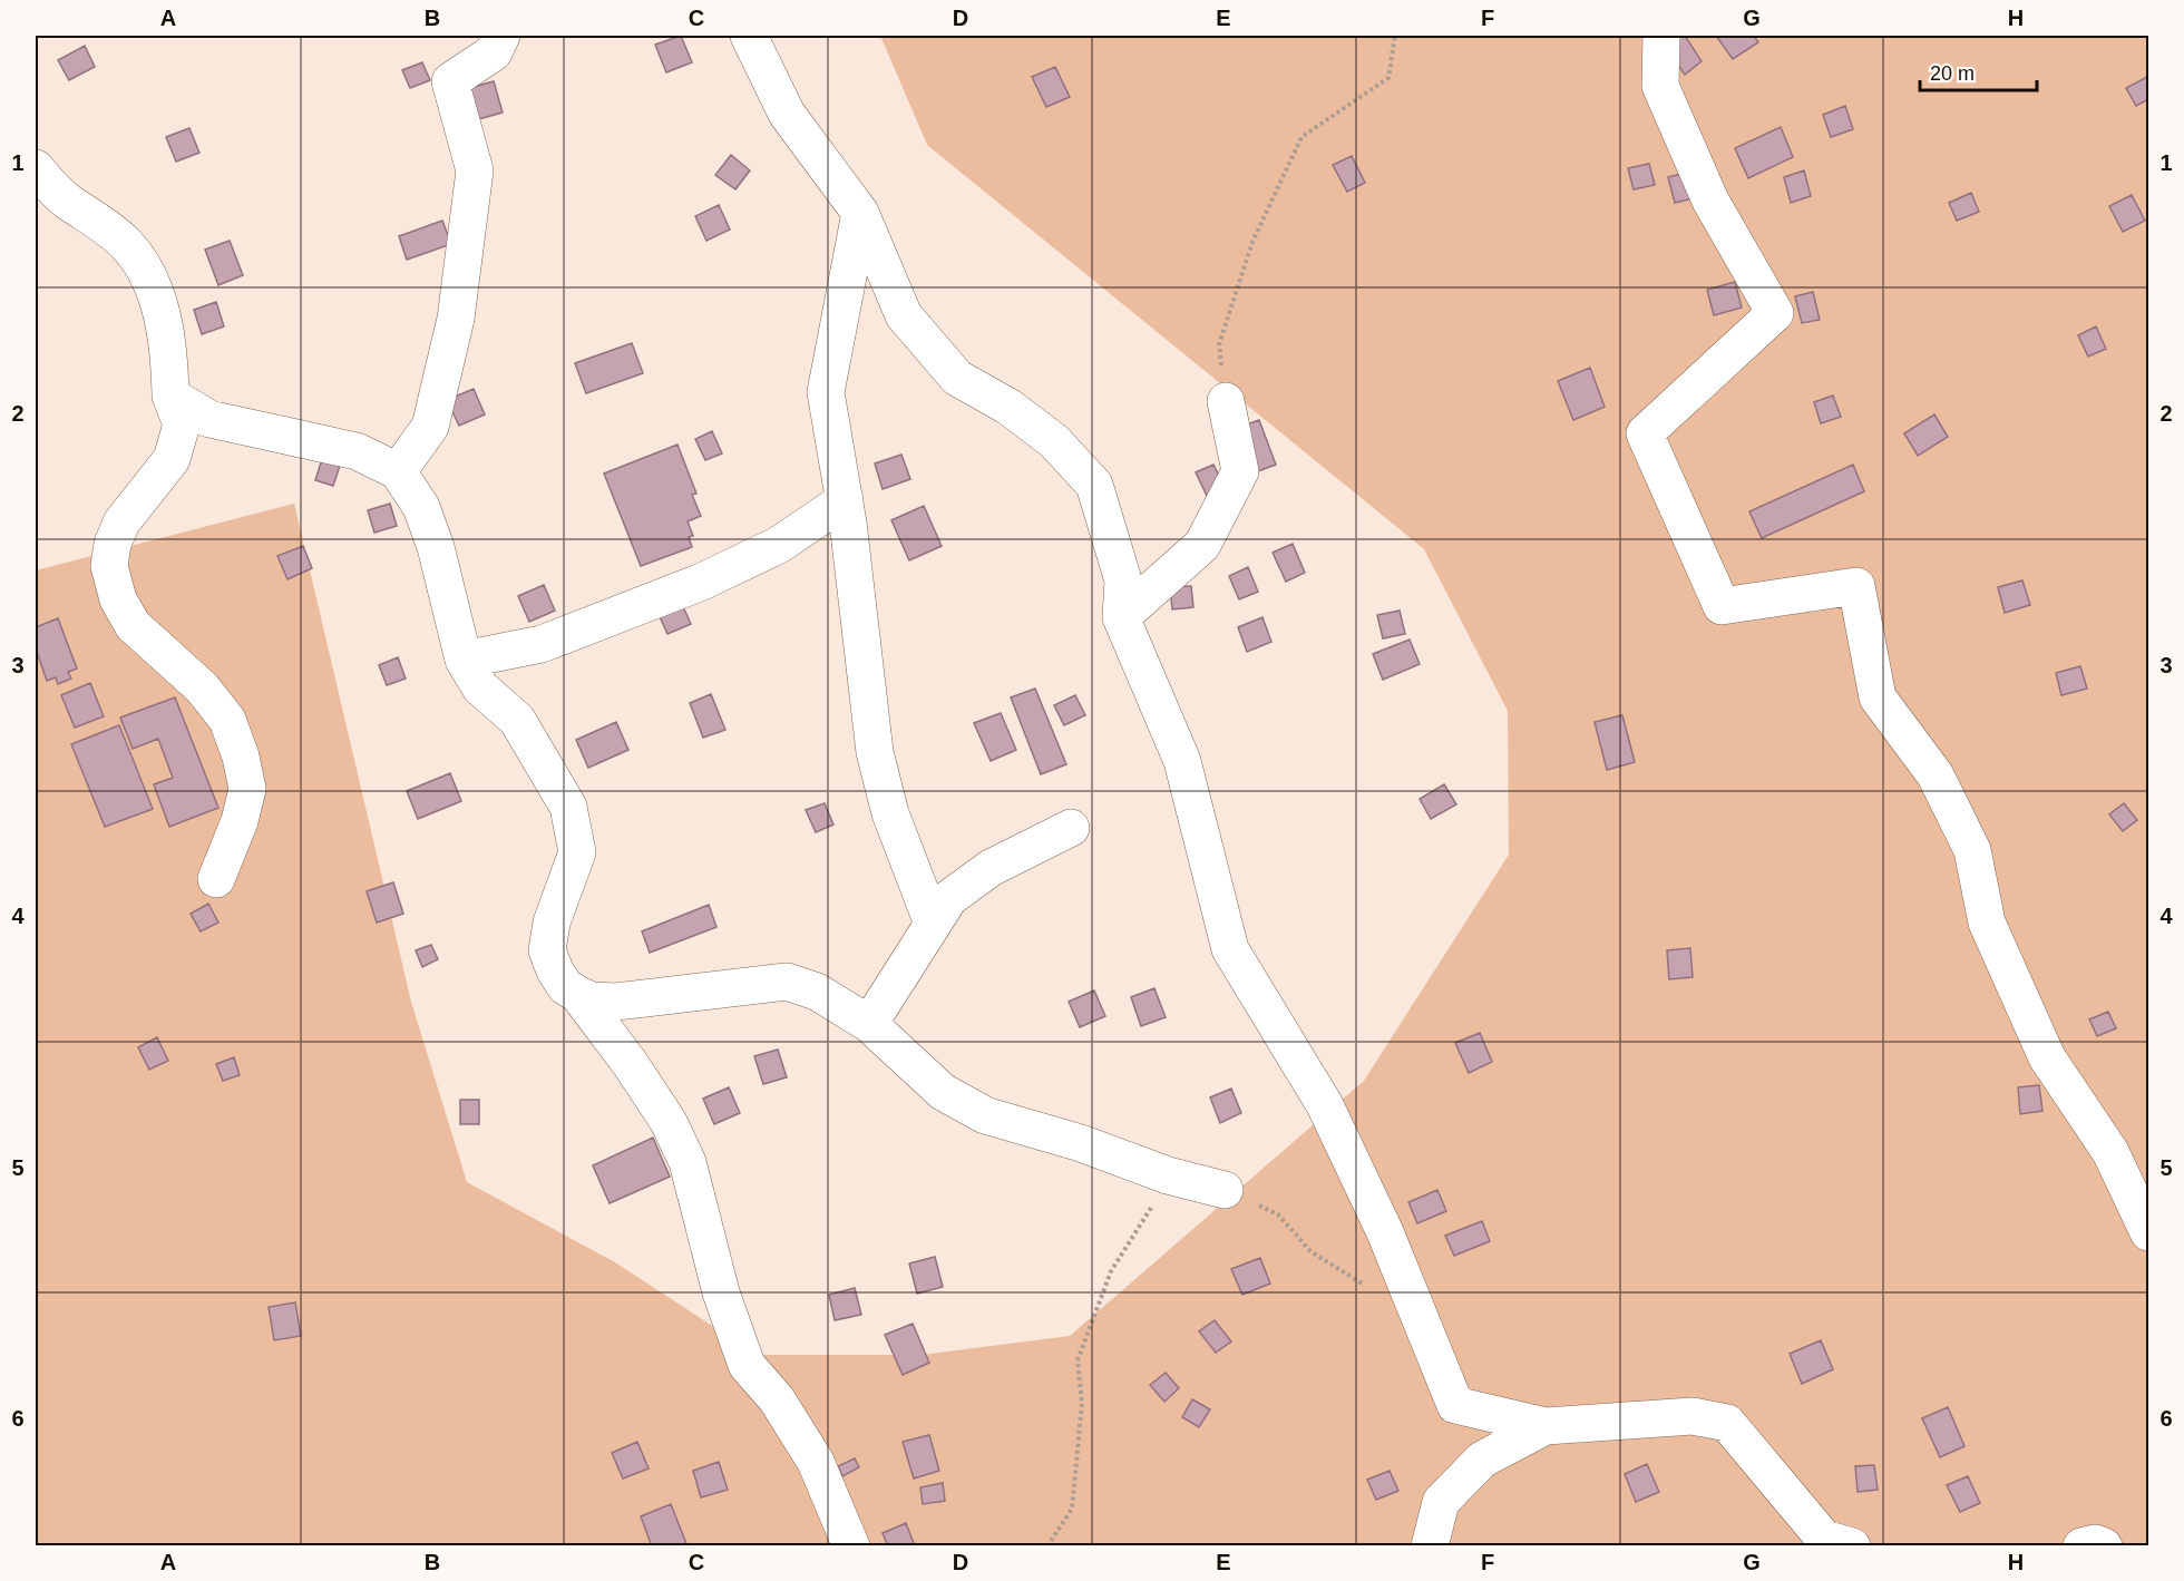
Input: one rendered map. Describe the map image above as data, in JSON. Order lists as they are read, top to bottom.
{
  "scale_bar": "20 m",
  "grid": {
    "columns": [
      "A",
      "B",
      "C",
      "D",
      "E",
      "F",
      "G",
      "H"
    ],
    "rows": [
      "1",
      "2",
      "3",
      "4",
      "5",
      "6"
    ]
  }
}
